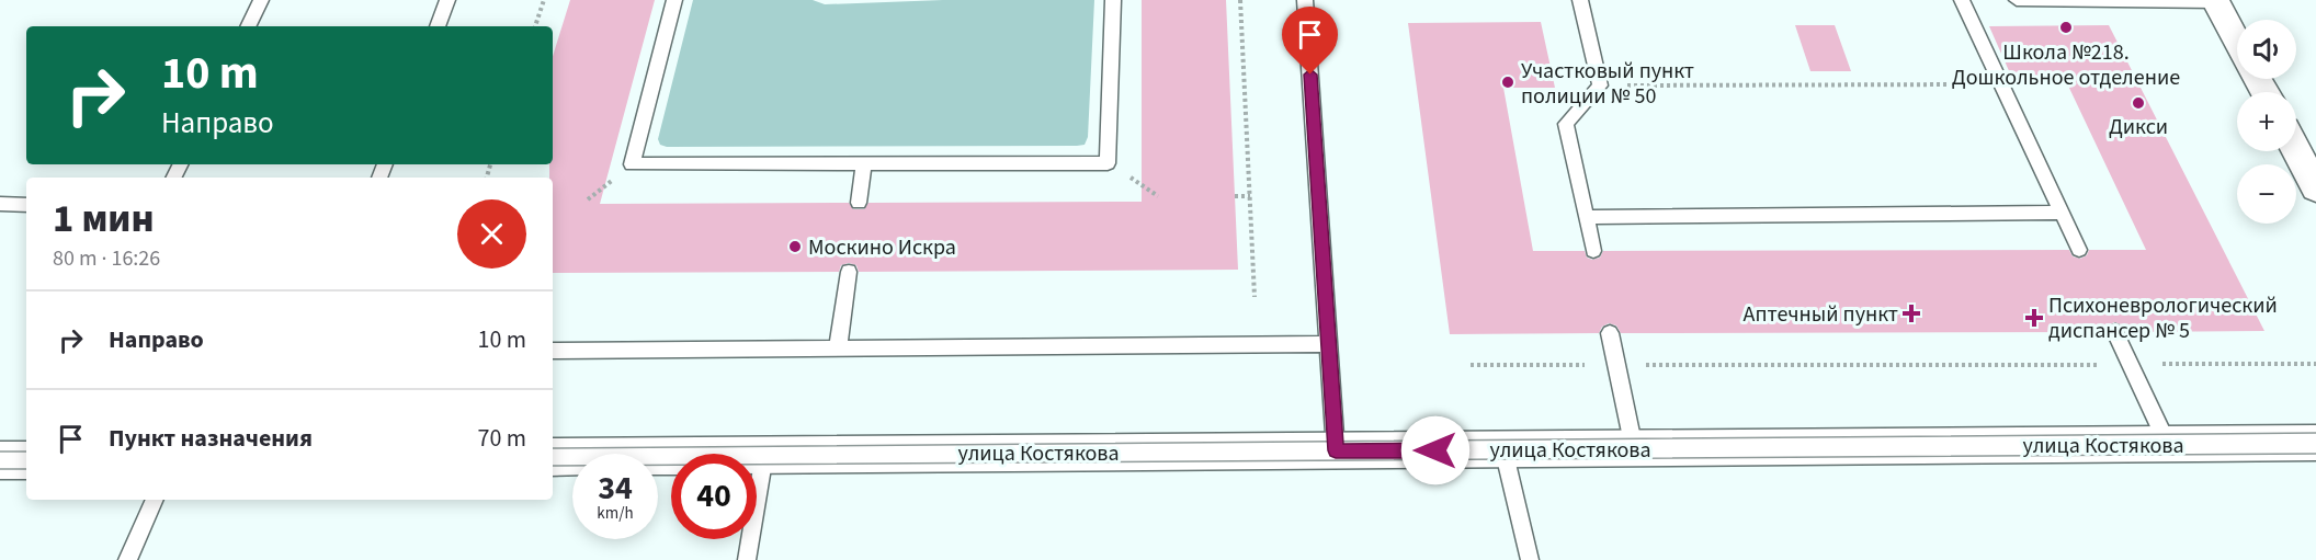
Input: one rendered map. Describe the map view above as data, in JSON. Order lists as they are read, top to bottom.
{
  "streets": {
    "street": ["улица Костякова"]
  },
  "places": {
    "other": [
      "Школа №218. Дошкольное отделение",
      "Участковый пункт полиции № 50",
      "Дикси",
      "Москино Искра"
    ],
    "health": ["Аптечный пункт", "Психоневрологический диспансер № 5"]
  },
  "page": {
    "map_buttons": ["+", "−"],
    "turn": ["10 m", "Направо"],
    "heading": ["1 мин", "80 m · 16:26"],
    "list": [
      {
        "name": "Направо",
        "value": "10 m"
      },
      {
        "name": "Пункт назначения",
        "value": "70 m"
      }
    ],
    "speed": "34 km/h",
    "limit": "40"
  }
}
